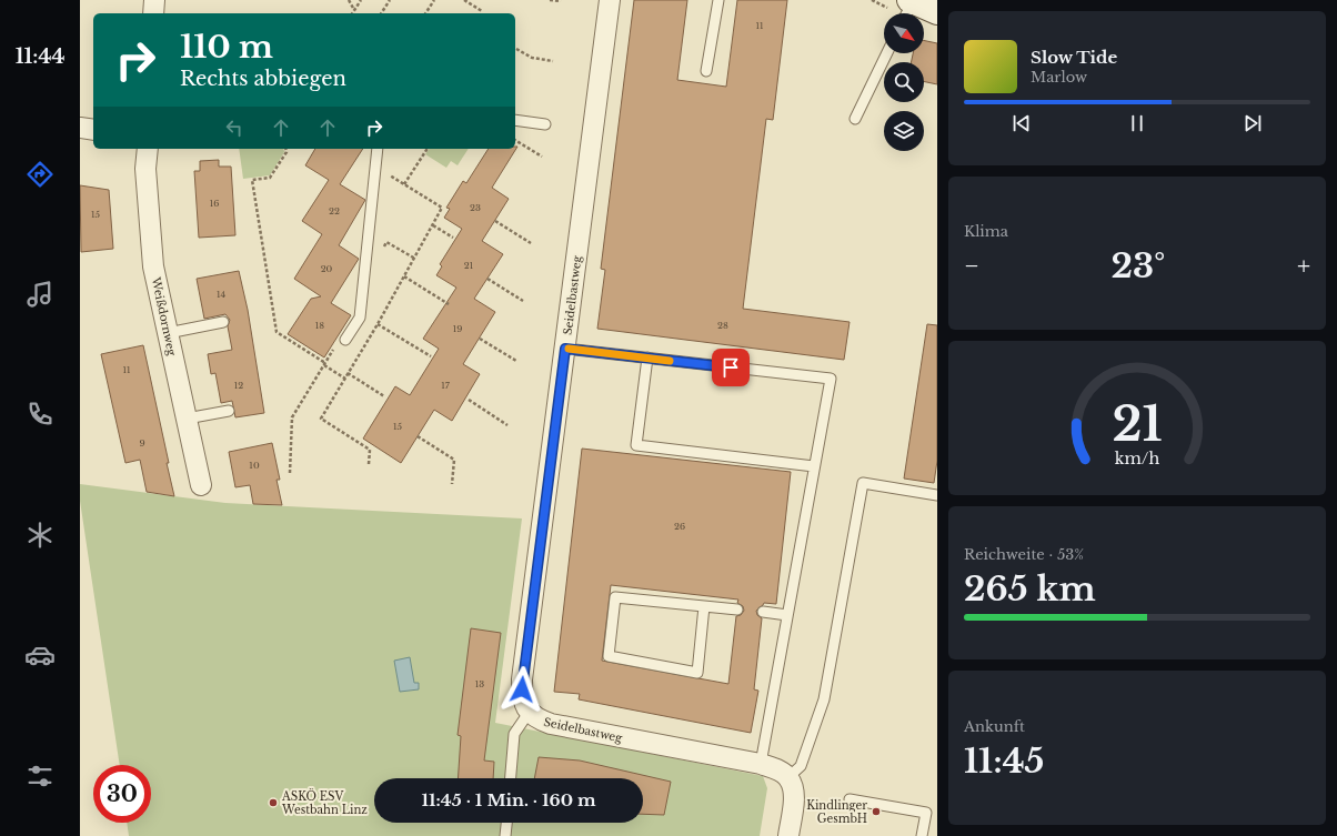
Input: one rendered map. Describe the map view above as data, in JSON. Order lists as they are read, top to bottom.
{
  "streets": {
    "street": ["Seidelbastweg", "Weißdornweg"]
  },
  "places": ["ASKÖ ESV Westbahn Linz", "Kindlinger GesmbH"],
  "house_numbers": [
    "11",
    "16",
    "23",
    "22",
    "15",
    "21",
    "20",
    "14",
    "18",
    "28",
    "19",
    "11",
    "12",
    "17",
    "15",
    "9",
    "10",
    "26",
    "13"
  ],
  "north": "bottom right",
  "page": {
    "tabs": "11:44",
    "turn": ["110 m", "Rechts abbiegen"],
    "song": ["Slow Tide", "Marlow"],
    "tile": [
      "Klima",
      ["Reichweite · 53%", "265 km"],
      ["Ankunft", "11:45"]
    ],
    "heat": ["−", "23°", "+"],
    "limit": "30",
    "trip": "11:45 · 1 Min. · 160 m",
    "gauge": ["21", "km/h"]
  }
}
